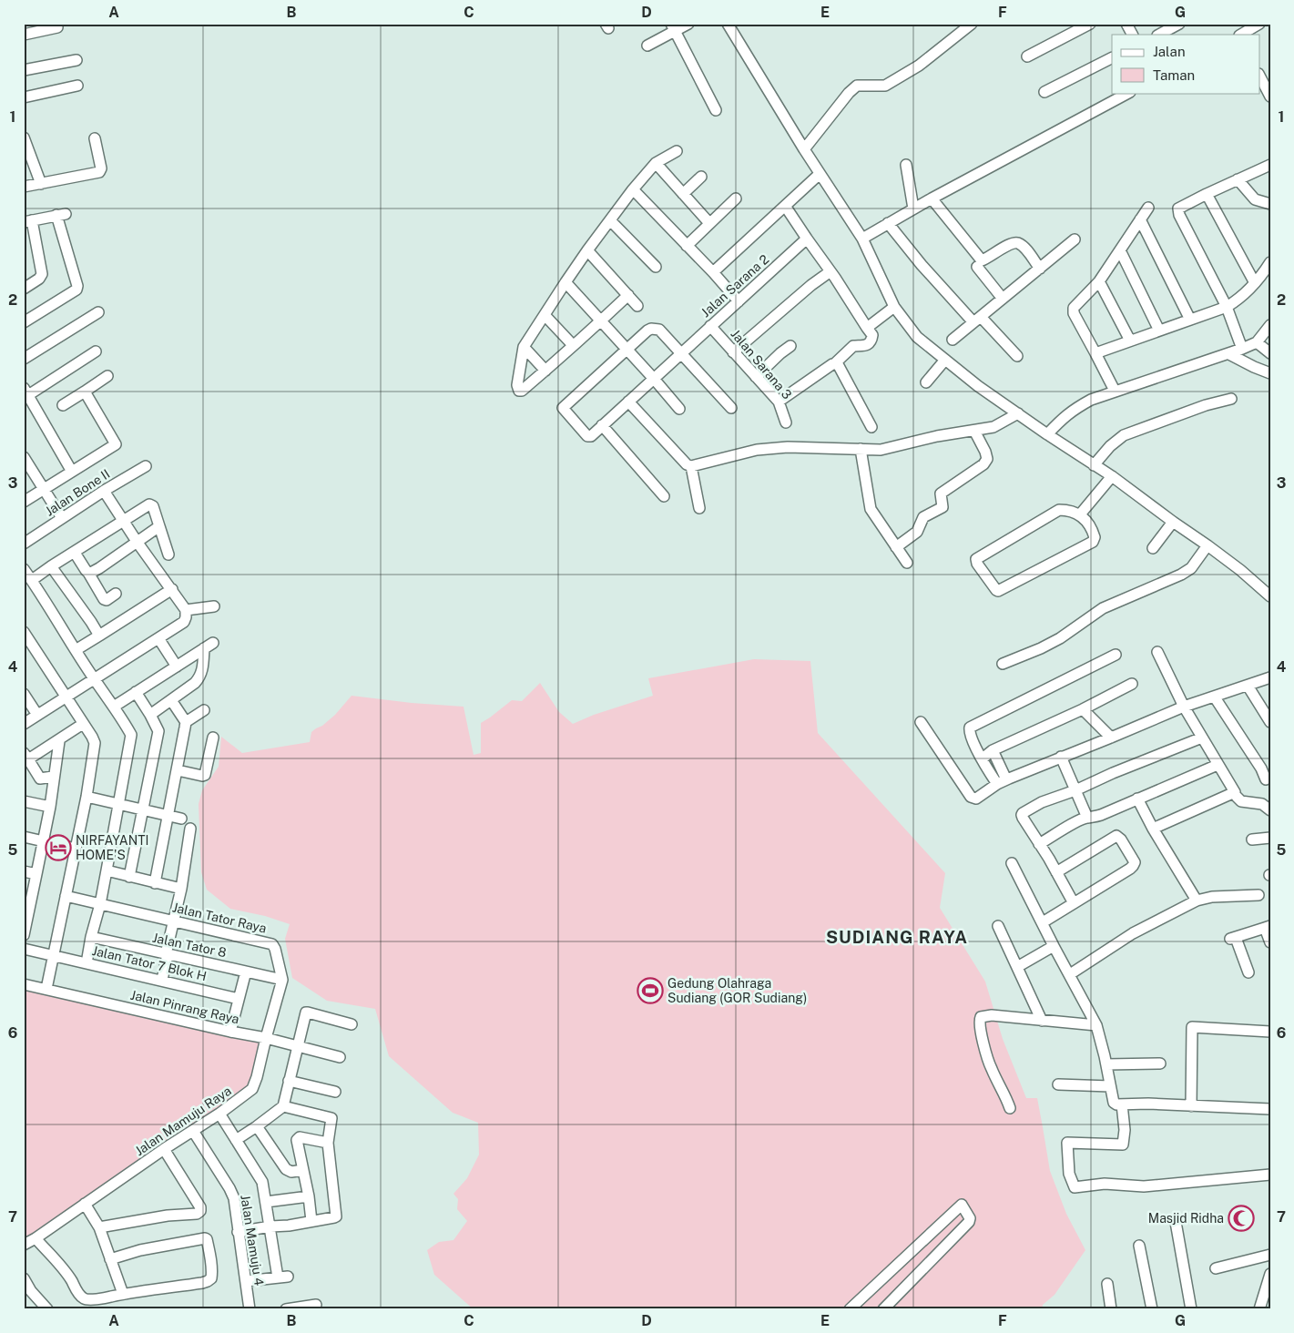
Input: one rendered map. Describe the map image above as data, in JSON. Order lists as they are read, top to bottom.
{
  "streets": {
    "street": [
      "Jalan Sarana 2",
      "Jalan Sarana 3",
      "Jalan Bone II",
      "Jalan Tator Raya",
      "Jalan Tator 8",
      "Jalan Tator 7 Blok H",
      "Jalan Pinrang Raya",
      "Jalan Mamuju Raya",
      "Jalan Mamuju 4"
    ]
  },
  "crossings": [
    ["Jalan Sarana 2", "Jalan Sarana 3"],
    ["Jalan Tator Raya", "Jalan Tator 8"],
    ["Jalan Tator Raya", "Jalan Pinrang Raya"],
    ["Jalan Tator Raya", "Jalan Mamuju Raya"],
    ["Jalan Pinrang Raya", "Jalan Mamuju Raya"],
    ["Jalan Mamuju Raya", "Jalan Mamuju 4"]
  ],
  "districts": ["SUDIANG RAYA"],
  "places": {
    "hotel": ["NIRFAYANTI HOME'S"],
    "sports": ["Gedung Olahraga Sudiang (GOR Sudiang)"],
    "mosque": ["Masjid Ridha"]
  },
  "legend": ["Jalan", "Taman"],
  "grid": {
    "columns": [
      "A",
      "B",
      "C",
      "D",
      "E",
      "F",
      "G"
    ],
    "rows": [
      "1",
      "2",
      "3",
      "4",
      "5",
      "6",
      "7"
    ]
  }
}
